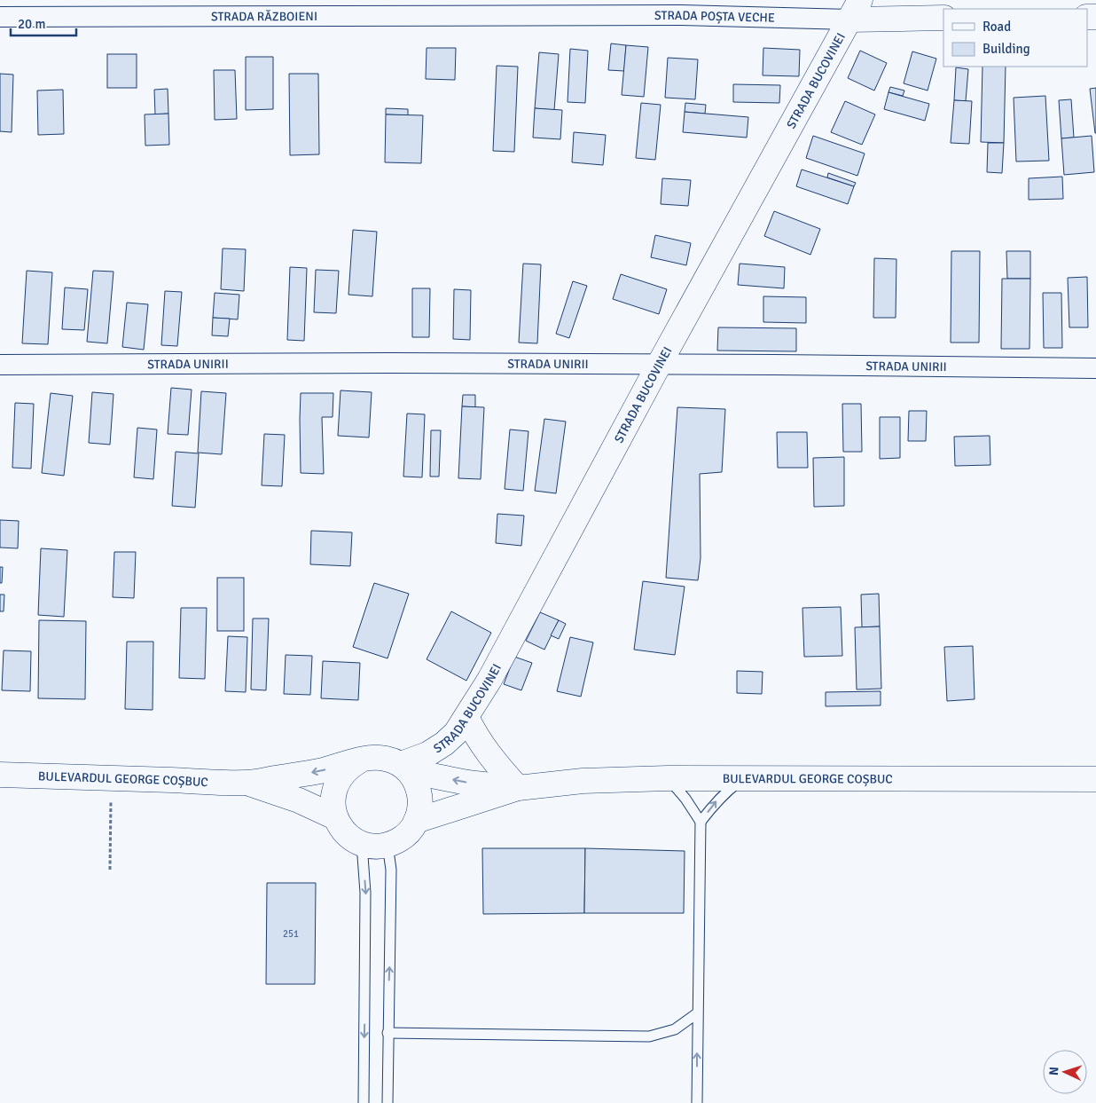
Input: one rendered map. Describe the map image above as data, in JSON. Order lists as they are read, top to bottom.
{
  "streets": {
    "main road": ["STRADA POȘTA VECHE", "STRADA BUCOVINEI", "BULEVARDUL GEORGE COȘBUC"],
    "street": ["STRADA RĂZBOIENI", "STRADA UNIRII"]
  },
  "crossings": [
    ["STRADA RĂZBOIENI", "STRADA POȘTA VECHE"],
    ["STRADA POȘTA VECHE", "STRADA BUCOVINEI"],
    ["STRADA BUCOVINEI", "STRADA UNIRII"],
    ["STRADA BUCOVINEI", "BULEVARDUL GEORGE COȘBUC"]
  ],
  "house_numbers": ["251"],
  "legend": ["Road", "Building"],
  "scale_bar": "20 m",
  "north": "left"
}
